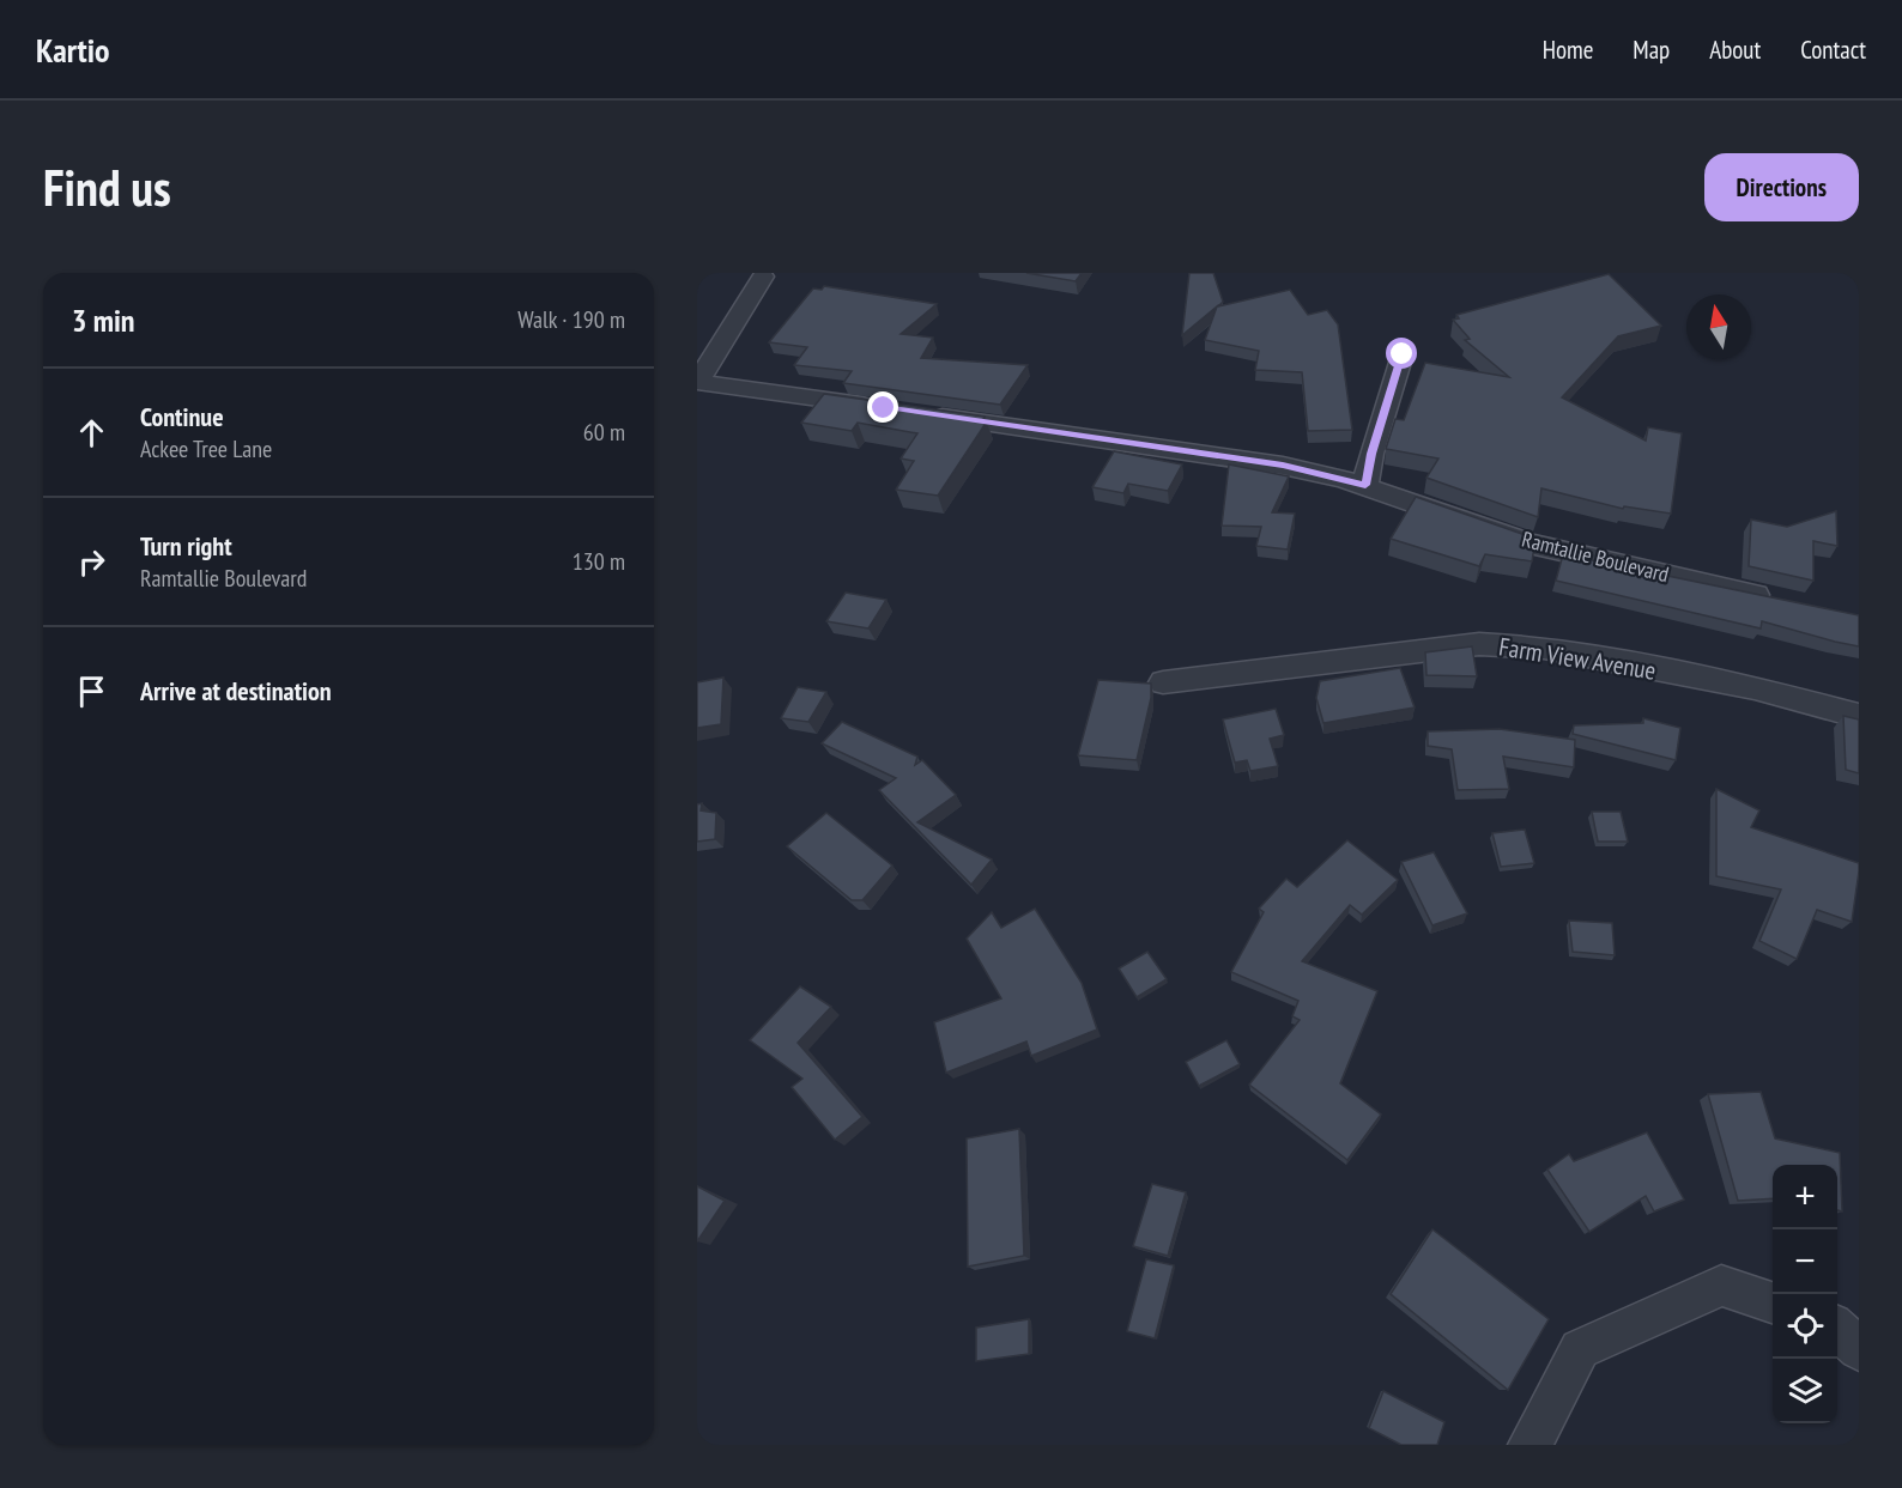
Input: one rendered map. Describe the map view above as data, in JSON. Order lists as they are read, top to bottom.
{
  "streets": {
    "street": ["Ramtallie Boulevard", "Farm View Avenue"]
  },
  "north": "top",
  "page": {
    "header": "Kartio",
    "nav": [
      "Home",
      "Map",
      "About",
      "Contact"
    ],
    "buttons": "Directions",
    "title": "Find us",
    "heading": ["3 min", "Walk · 190 m"],
    "list": [
      ["Continue", "Ackee Tree Lane", "60 m"],
      ["Turn right", "Ramtallie Boulevard", "130 m"],
      "Arrive at destination"
    ],
    "map_buttons": ["+", "−"]
  }
}
